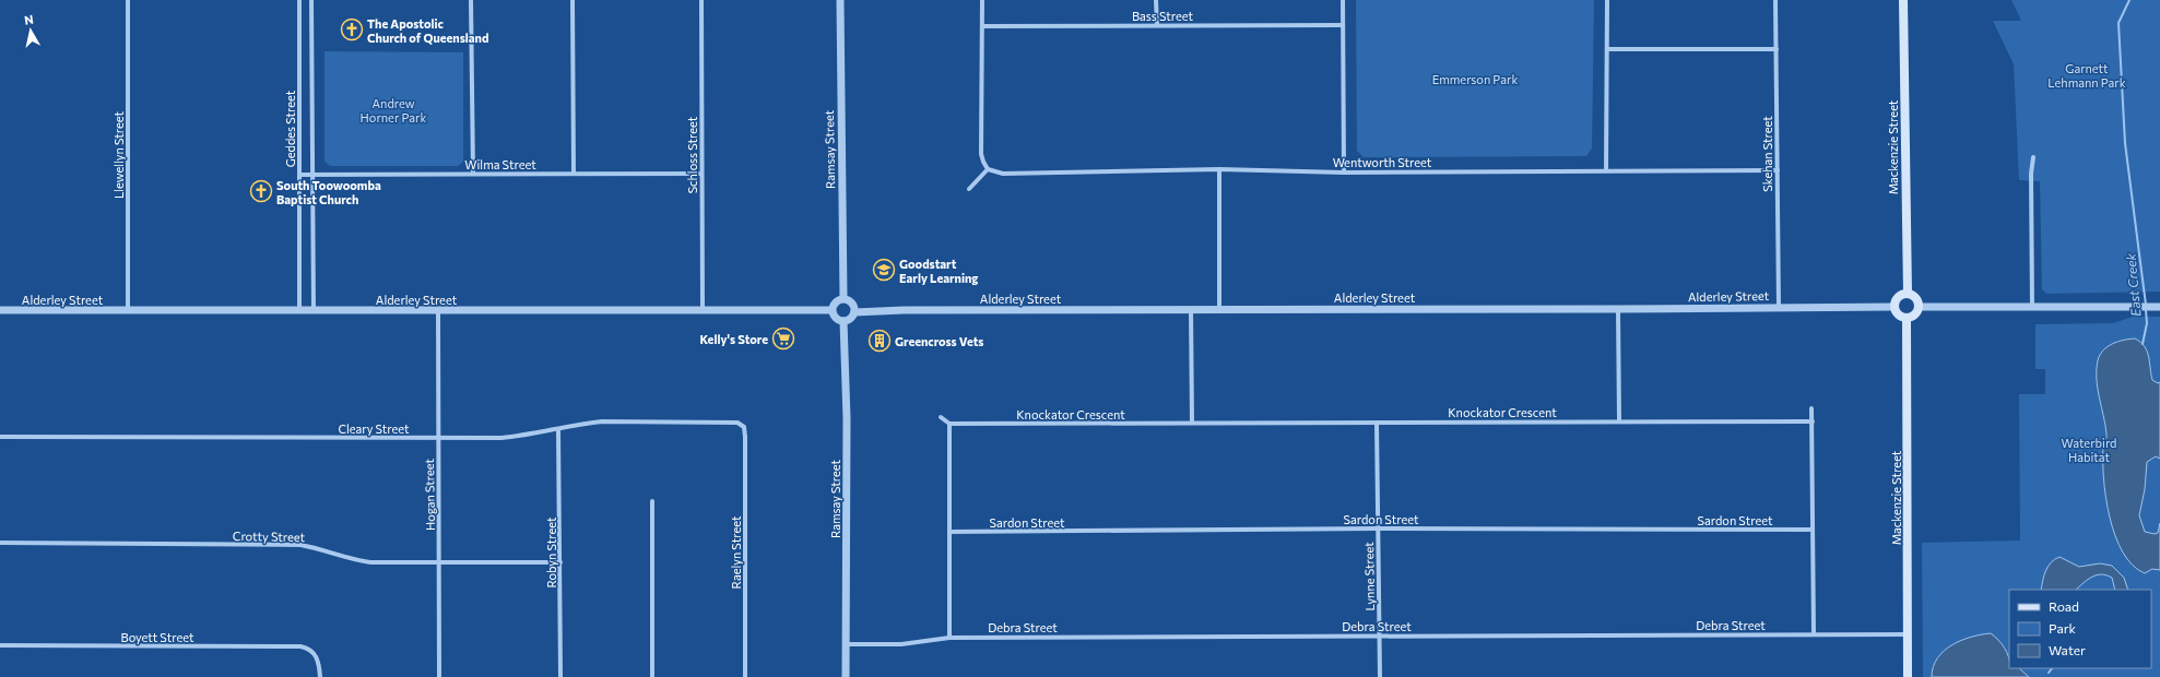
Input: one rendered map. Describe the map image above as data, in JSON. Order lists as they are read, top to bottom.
{
  "streets": {
    "main road": ["Mackenzie Street"],
    "street": [
      "Bass Street",
      "Geddes Street",
      "Ramsay Street",
      "Skehan Street",
      "Llewellyn Street",
      "Schloss Street",
      "Wentworth Street",
      "Wilma Street",
      "Alderley Street",
      "Knockator Crescent",
      "Cleary Street",
      "Hogan Street",
      "Sardon Street",
      "Crotty Street",
      "Robyn Street",
      "Raelyn Street",
      "Lynne Street",
      "Debra Street",
      "Boyett Street"
    ]
  },
  "crossings": [
    ["Geddes Street", "Wilma Street"],
    ["Geddes Street", "Alderley Street"],
    ["Mackenzie Street", "Alderley Street"],
    ["Mackenzie Street", "Debra Street"],
    ["Ramsay Street", "Alderley Street"],
    ["Ramsay Street", "Debra Street"],
    ["Skehan Street", "Wentworth Street"],
    ["Skehan Street", "Alderley Street"],
    ["Llewellyn Street", "Alderley Street"],
    ["Schloss Street", "Wilma Street"],
    ["Schloss Street", "Alderley Street"],
    ["Alderley Street", "Hogan Street"],
    ["Knockator Crescent", "Lynne Street"],
    ["Cleary Street", "Hogan Street"],
    ["Cleary Street", "Robyn Street"],
    ["Cleary Street", "Raelyn Street"],
    ["Hogan Street", "Crotty Street"],
    ["Sardon Street", "Lynne Street"],
    ["Crotty Street", "Robyn Street"],
    ["Lynne Street", "Debra Street"]
  ],
  "water": ["East Creek"],
  "parks": [
    "Garnett Lehmann Park",
    "Emmerson Park",
    "Andrew Horner Park",
    "Waterbird Habitat"
  ],
  "places": {
    "church": ["The Apostolic Church of Queensland", "South Toowoomba Baptist Church"],
    "school or university": ["Goodstart Early Learning"],
    "supermarket": ["Kelly's Store"],
    "building": ["Greencross Vets"]
  },
  "legend": ["Road", "Park", "Water"],
  "north": "top"
}
